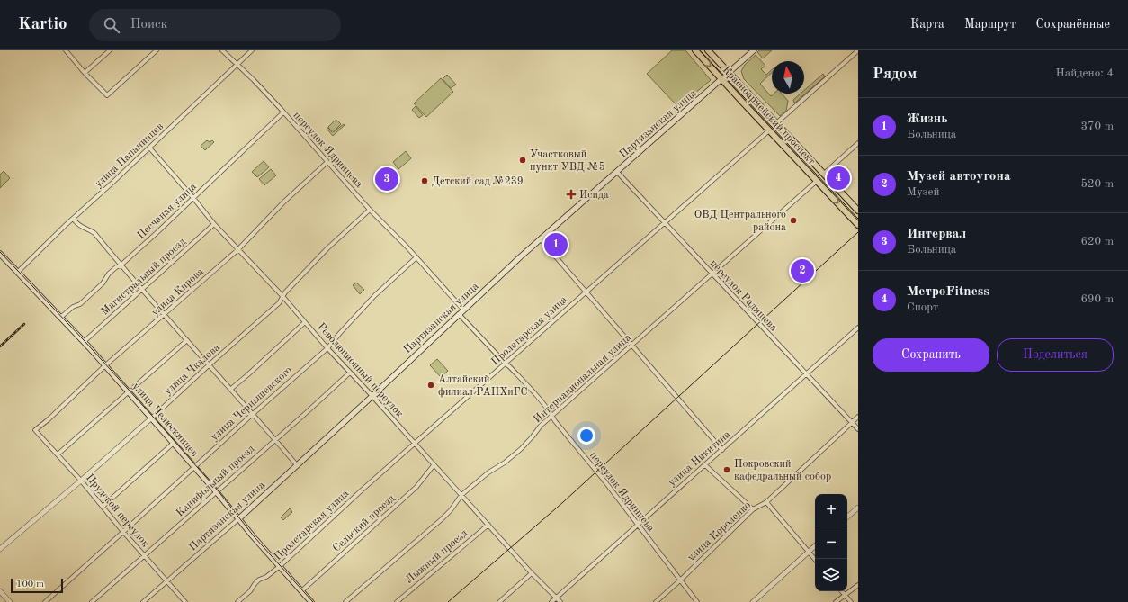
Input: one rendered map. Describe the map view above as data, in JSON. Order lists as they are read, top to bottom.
{
  "streets": {
    "main road": ["Красноармейский проспект", "Партизанская улица", "улица Челюскинцев"],
    "street": [
      "переулок Ядринцева",
      "улица Папанинцев",
      "Песчаная улица",
      "Магистральный проезд",
      "улица Кирова",
      "переулок Радищева",
      "Пролетарская улица",
      "улица Чкалова",
      "Революционный переулок",
      "Интернациональная улица",
      "улица Чернышевского",
      "улица Никитина",
      "Канифольный проезд",
      "Прудской переулок",
      "Сельский проезд",
      "улица Короленко",
      "Лыжный проезд"
    ]
  },
  "crossings": [
    ["Красноармейский проспект", "Партизанская улица"],
    ["Красноармейский проспект", "Пролетарская улица"],
    ["Красноармейский проспект", "Интернациональная улица"],
    ["Партизанская улица", "переулок Ядринцева"],
    ["Партизанская улица", "переулок Радищева"],
    ["Партизанская улица", "Революционный переулок"],
    ["Партизанская улица", "улица Челюскинцев"],
    ["Партизанская улица", "Прудской переулок"],
    ["переулок Ядринцева", "улица Папанинцев"],
    ["переулок Ядринцева", "Песчаная улица"],
    ["переулок Ядринцева", "улица Кирова"],
    ["переулок Ядринцева", "Пролетарская улица"],
    ["переулок Ядринцева", "улица Чкалова"],
    ["переулок Ядринцева", "Интернациональная улица"],
    ["переулок Ядринцева", "улица Чернышевского"],
    ["переулок Ядринцева", "улица Никитина"],
    ["переулок Ядринцева", "улица Короленко"],
    ["улица Папанинцев", "Революционный переулок"],
    ["улица Папанинцев", "улица Челюскинцев"],
    ["Песчаная улица", "Революционный переулок"],
    ["Песчаная улица", "улица Челюскинцев"],
    ["Магистральный проезд", "Революционный переулок"],
    ["Магистральный проезд", "улица Челюскинцев"],
    ["улица Кирова", "Революционный переулок"],
    ["улица Кирова", "улица Челюскинцев"],
    ["улица Кирова", "Прудской переулок"],
    ["переулок Радищева", "Пролетарская улица"],
    ["переулок Радищева", "Интернациональная улица"],
    ["переулок Радищева", "улица Никитина"],
    ["переулок Радищева", "улица Короленко"],
    ["Пролетарская улица", "Революционный переулок"],
    ["Пролетарская улица", "улица Челюскинцев"],
    ["улица Чкалова", "Революционный переулок"],
    ["улица Чкалова", "улица Челюскинцев"],
    ["улица Чкалова", "Прудской переулок"],
    ["Революционный переулок", "Интернациональная улица"],
    ["Революционный переулок", "улица Чернышевского"],
    ["Революционный переулок", "улица Никитина"],
    ["Революционный переулок", "Канифольный проезд"],
    ["Революционный переулок", "Сельский проезд"],
    ["Революционный переулок", "Лыжный проезд"],
    ["улица Чернышевского", "улица Челюскинцев"],
    ["улица Чернышевского", "Прудской переулок"],
    ["улица Челюскинцев", "Канифольный проезд"],
    ["улица Челюскинцев", "Сельский проезд"],
    ["Канифольный проезд", "Прудской переулок"]
  ],
  "places": {
    "other": [
      "Участковый пункт УВД №5",
      "Детский сад №239",
      "ОВД Центрального района",
      "Алтайский филиал РАНХиГС",
      "Покровский кафедральный собор"
    ],
    "health": ["Исида"]
  },
  "scale_bar": "100 m",
  "north": "top",
  "page": {
    "header": "Kartio",
    "search": "Поиск",
    "nav": ["Карта", "Маршрут", "Сохранённые"],
    "heading": ["Рядом", "Найдено: 4"],
    "list": [
      {
        "mark": "1",
        "name": "Жизнь",
        "note": "Больница",
        "value": "370 m"
      },
      {
        "mark": "2",
        "name": "Музей автоугона",
        "note": "Музей",
        "value": "520 m"
      },
      {
        "mark": "3",
        "name": "Интервал",
        "note": "Больница",
        "value": "620 m"
      },
      {
        "mark": "4",
        "name": "МетроFitness",
        "note": "Спорт",
        "value": "690 m"
      }
    ],
    "pins": [
      "4",
      "3",
      "1",
      "2"
    ],
    "buttons": ["Сохранить", "Поделиться"],
    "map_buttons": ["+", "−"],
    "scale": "100 m"
  }
}
